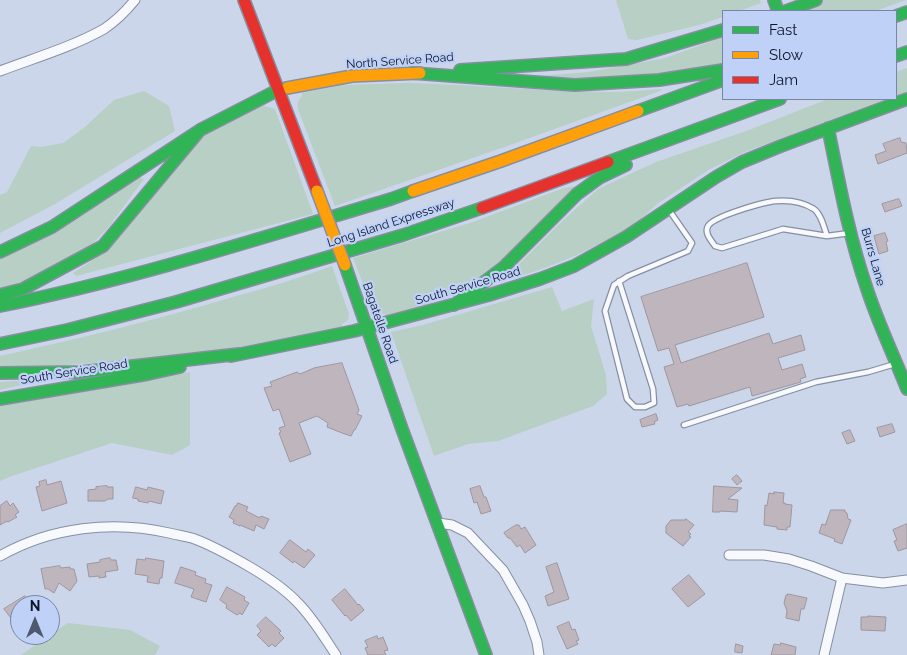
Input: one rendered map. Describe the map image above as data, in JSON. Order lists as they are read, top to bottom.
{
  "streets": {
    "main road": [
      "North Service Road",
      "Long Island Expressway",
      "Burrs Lane",
      "South Service Road",
      "Bagatelle Road"
    ]
  },
  "crossings": [
    ["North Service Road", "Bagatelle Road"],
    ["Burrs Lane", "South Service Road"],
    ["South Service Road", "Bagatelle Road"]
  ],
  "legend": ["Fast", "Slow", "Jam"],
  "north": "top"
}
